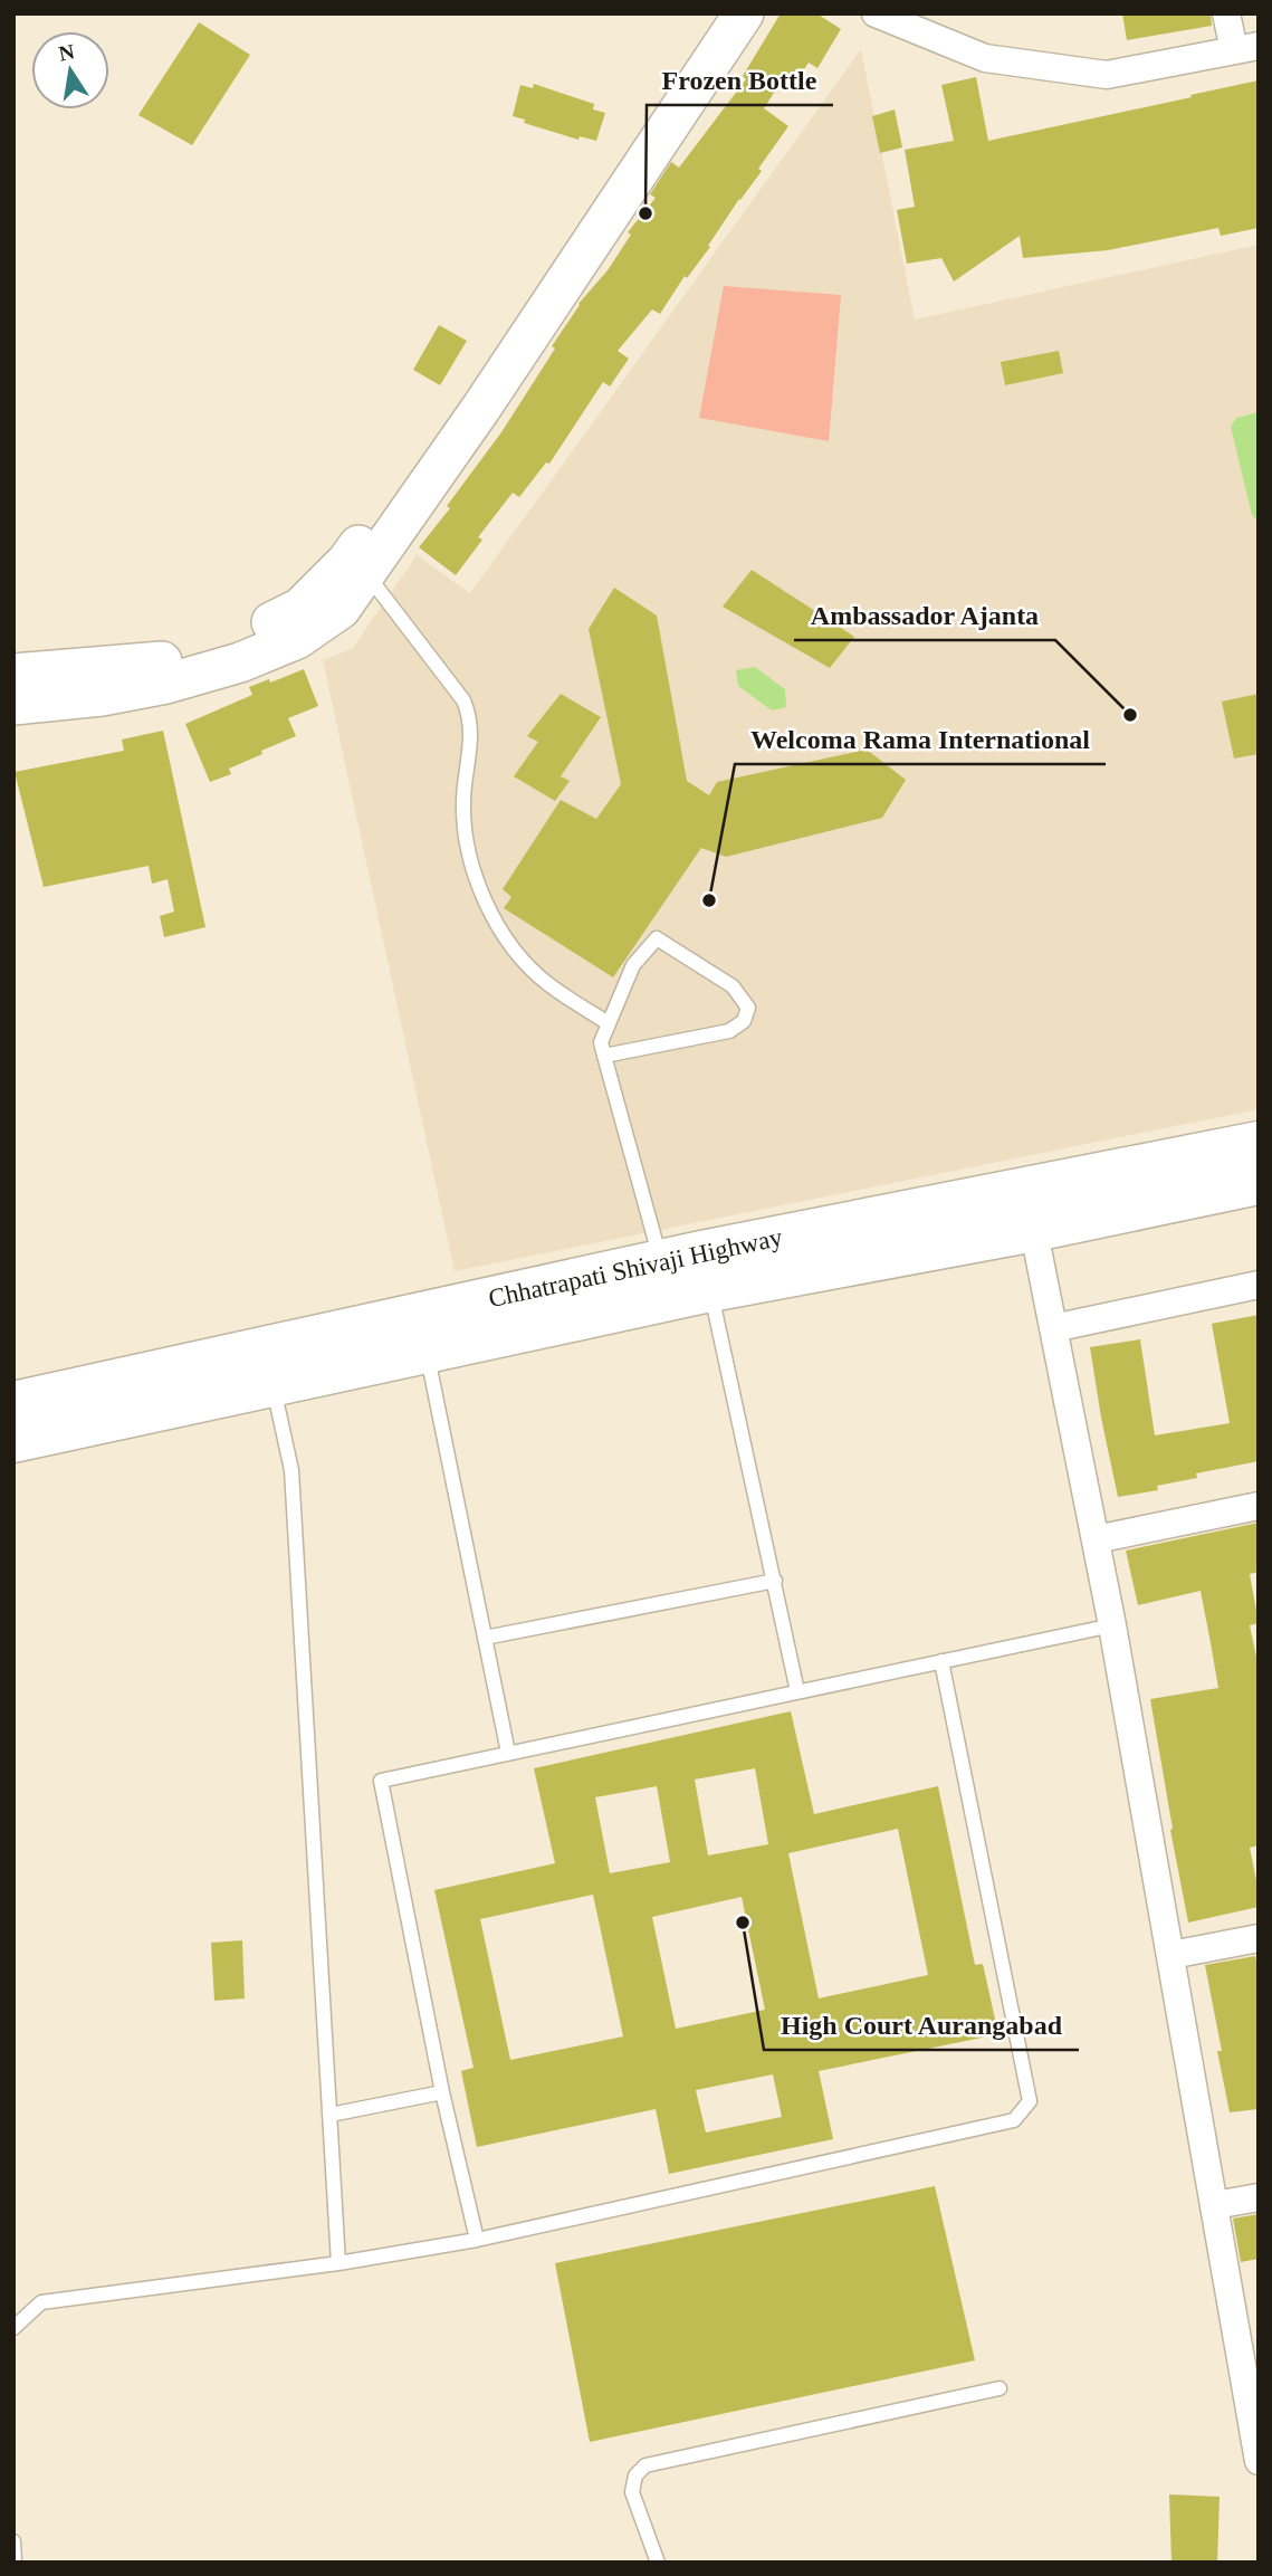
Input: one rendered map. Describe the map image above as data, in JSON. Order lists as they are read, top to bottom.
{
  "streets": {
    "highway": ["Chhatrapati Shivaji Highway"]
  },
  "places": [
    "Frozen Bottle",
    "Ambassador Ajanta",
    "Welcoma Rama International",
    "High Court Aurangabad"
  ],
  "north": "top"
}
